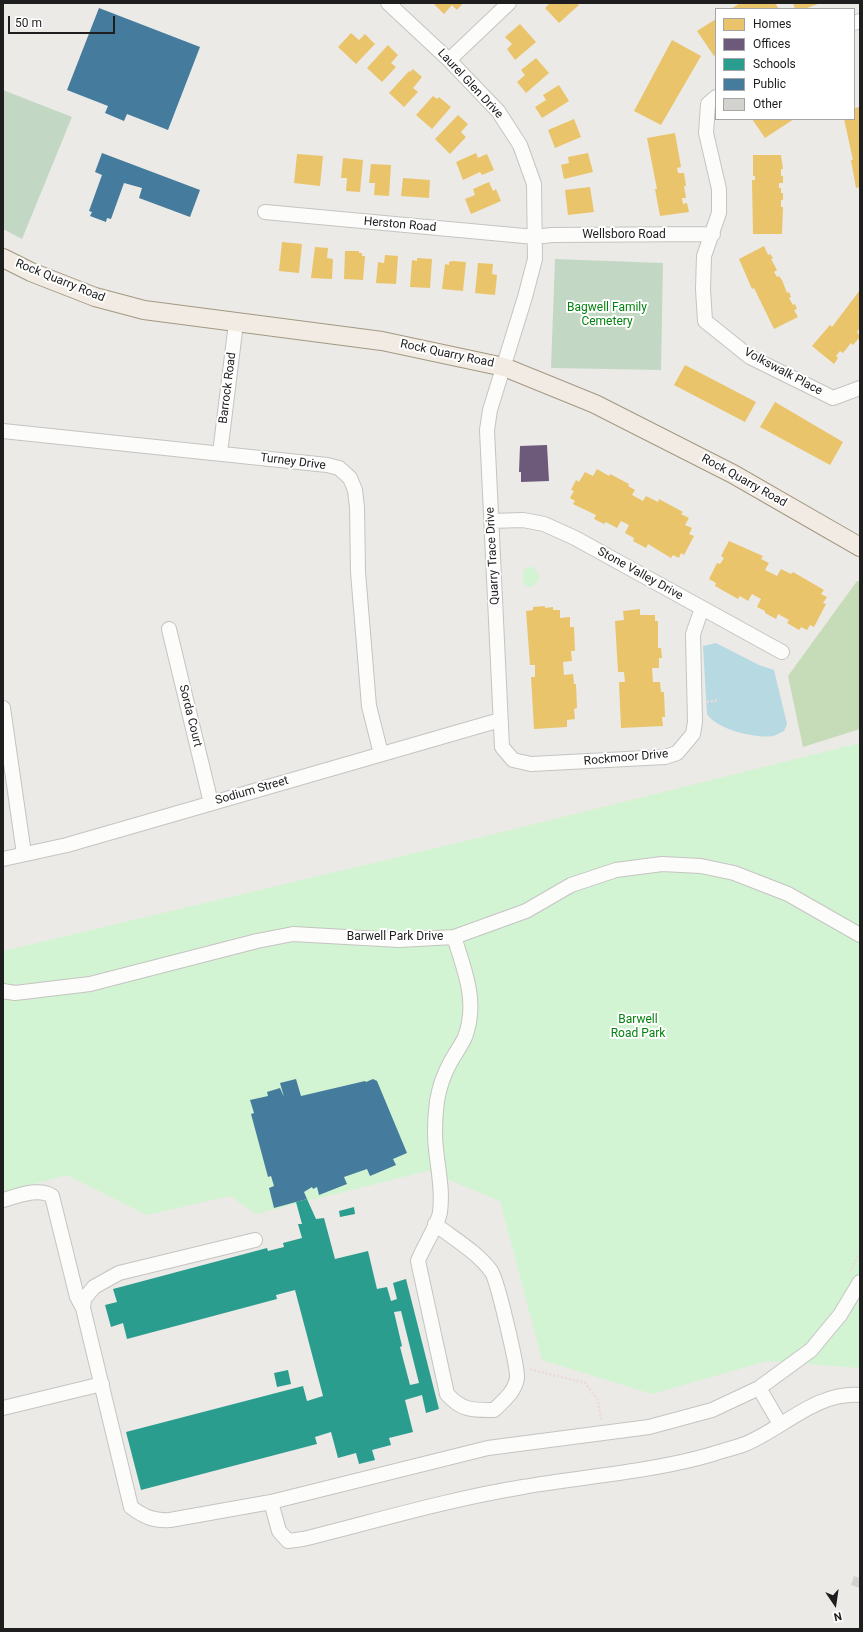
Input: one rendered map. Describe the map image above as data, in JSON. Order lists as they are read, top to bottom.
{
  "streets": {
    "main road": ["Rock Quarry Road"],
    "street": [
      "Laurel Glen Drive",
      "Herston Road",
      "Wellsboro Road",
      "Volkswalk Place",
      "Barrock Road",
      "Turney Drive",
      "Quarry Trace Drive",
      "Stone Valley Drive",
      "Sorda Court",
      "Rockmoor Drive",
      "Sodium Street",
      "Barwell Park Drive"
    ]
  },
  "crossings": [
    ["Laurel Glen Drive", "Herston Road"],
    ["Laurel Glen Drive", "Wellsboro Road"],
    ["Laurel Glen Drive", "Rock Quarry Road"],
    ["Laurel Glen Drive", "Quarry Trace Drive"],
    ["Herston Road", "Wellsboro Road"],
    ["Wellsboro Road", "Volkswalk Place"],
    ["Rock Quarry Road", "Barrock Road"],
    ["Rock Quarry Road", "Quarry Trace Drive"],
    ["Barrock Road", "Turney Drive"],
    ["Turney Drive", "Sodium Street"],
    ["Quarry Trace Drive", "Stone Valley Drive"],
    ["Quarry Trace Drive", "Rockmoor Drive"],
    ["Quarry Trace Drive", "Sodium Street"],
    ["Stone Valley Drive", "Rockmoor Drive"],
    ["Sorda Court", "Sodium Street"]
  ],
  "parks": ["Bagwell Family Cemetery", "Barwell Road Park"],
  "legend": [
    "Homes",
    "Offices",
    "Schools",
    "Public",
    "Other"
  ],
  "scale_bar": "50 m",
  "north": "bottom"
}
